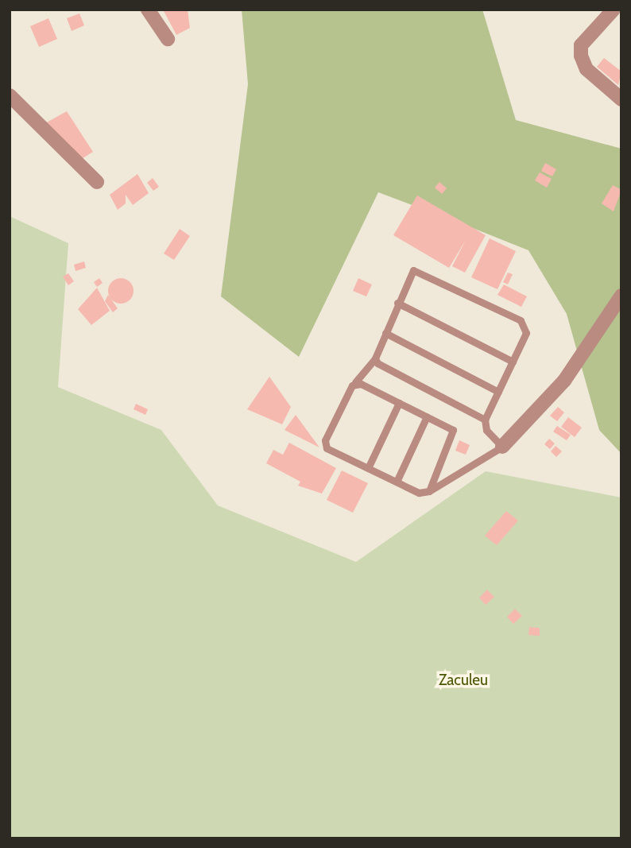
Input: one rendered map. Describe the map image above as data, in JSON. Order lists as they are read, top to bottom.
{
  "parks": ["Zaculeu"]
}
